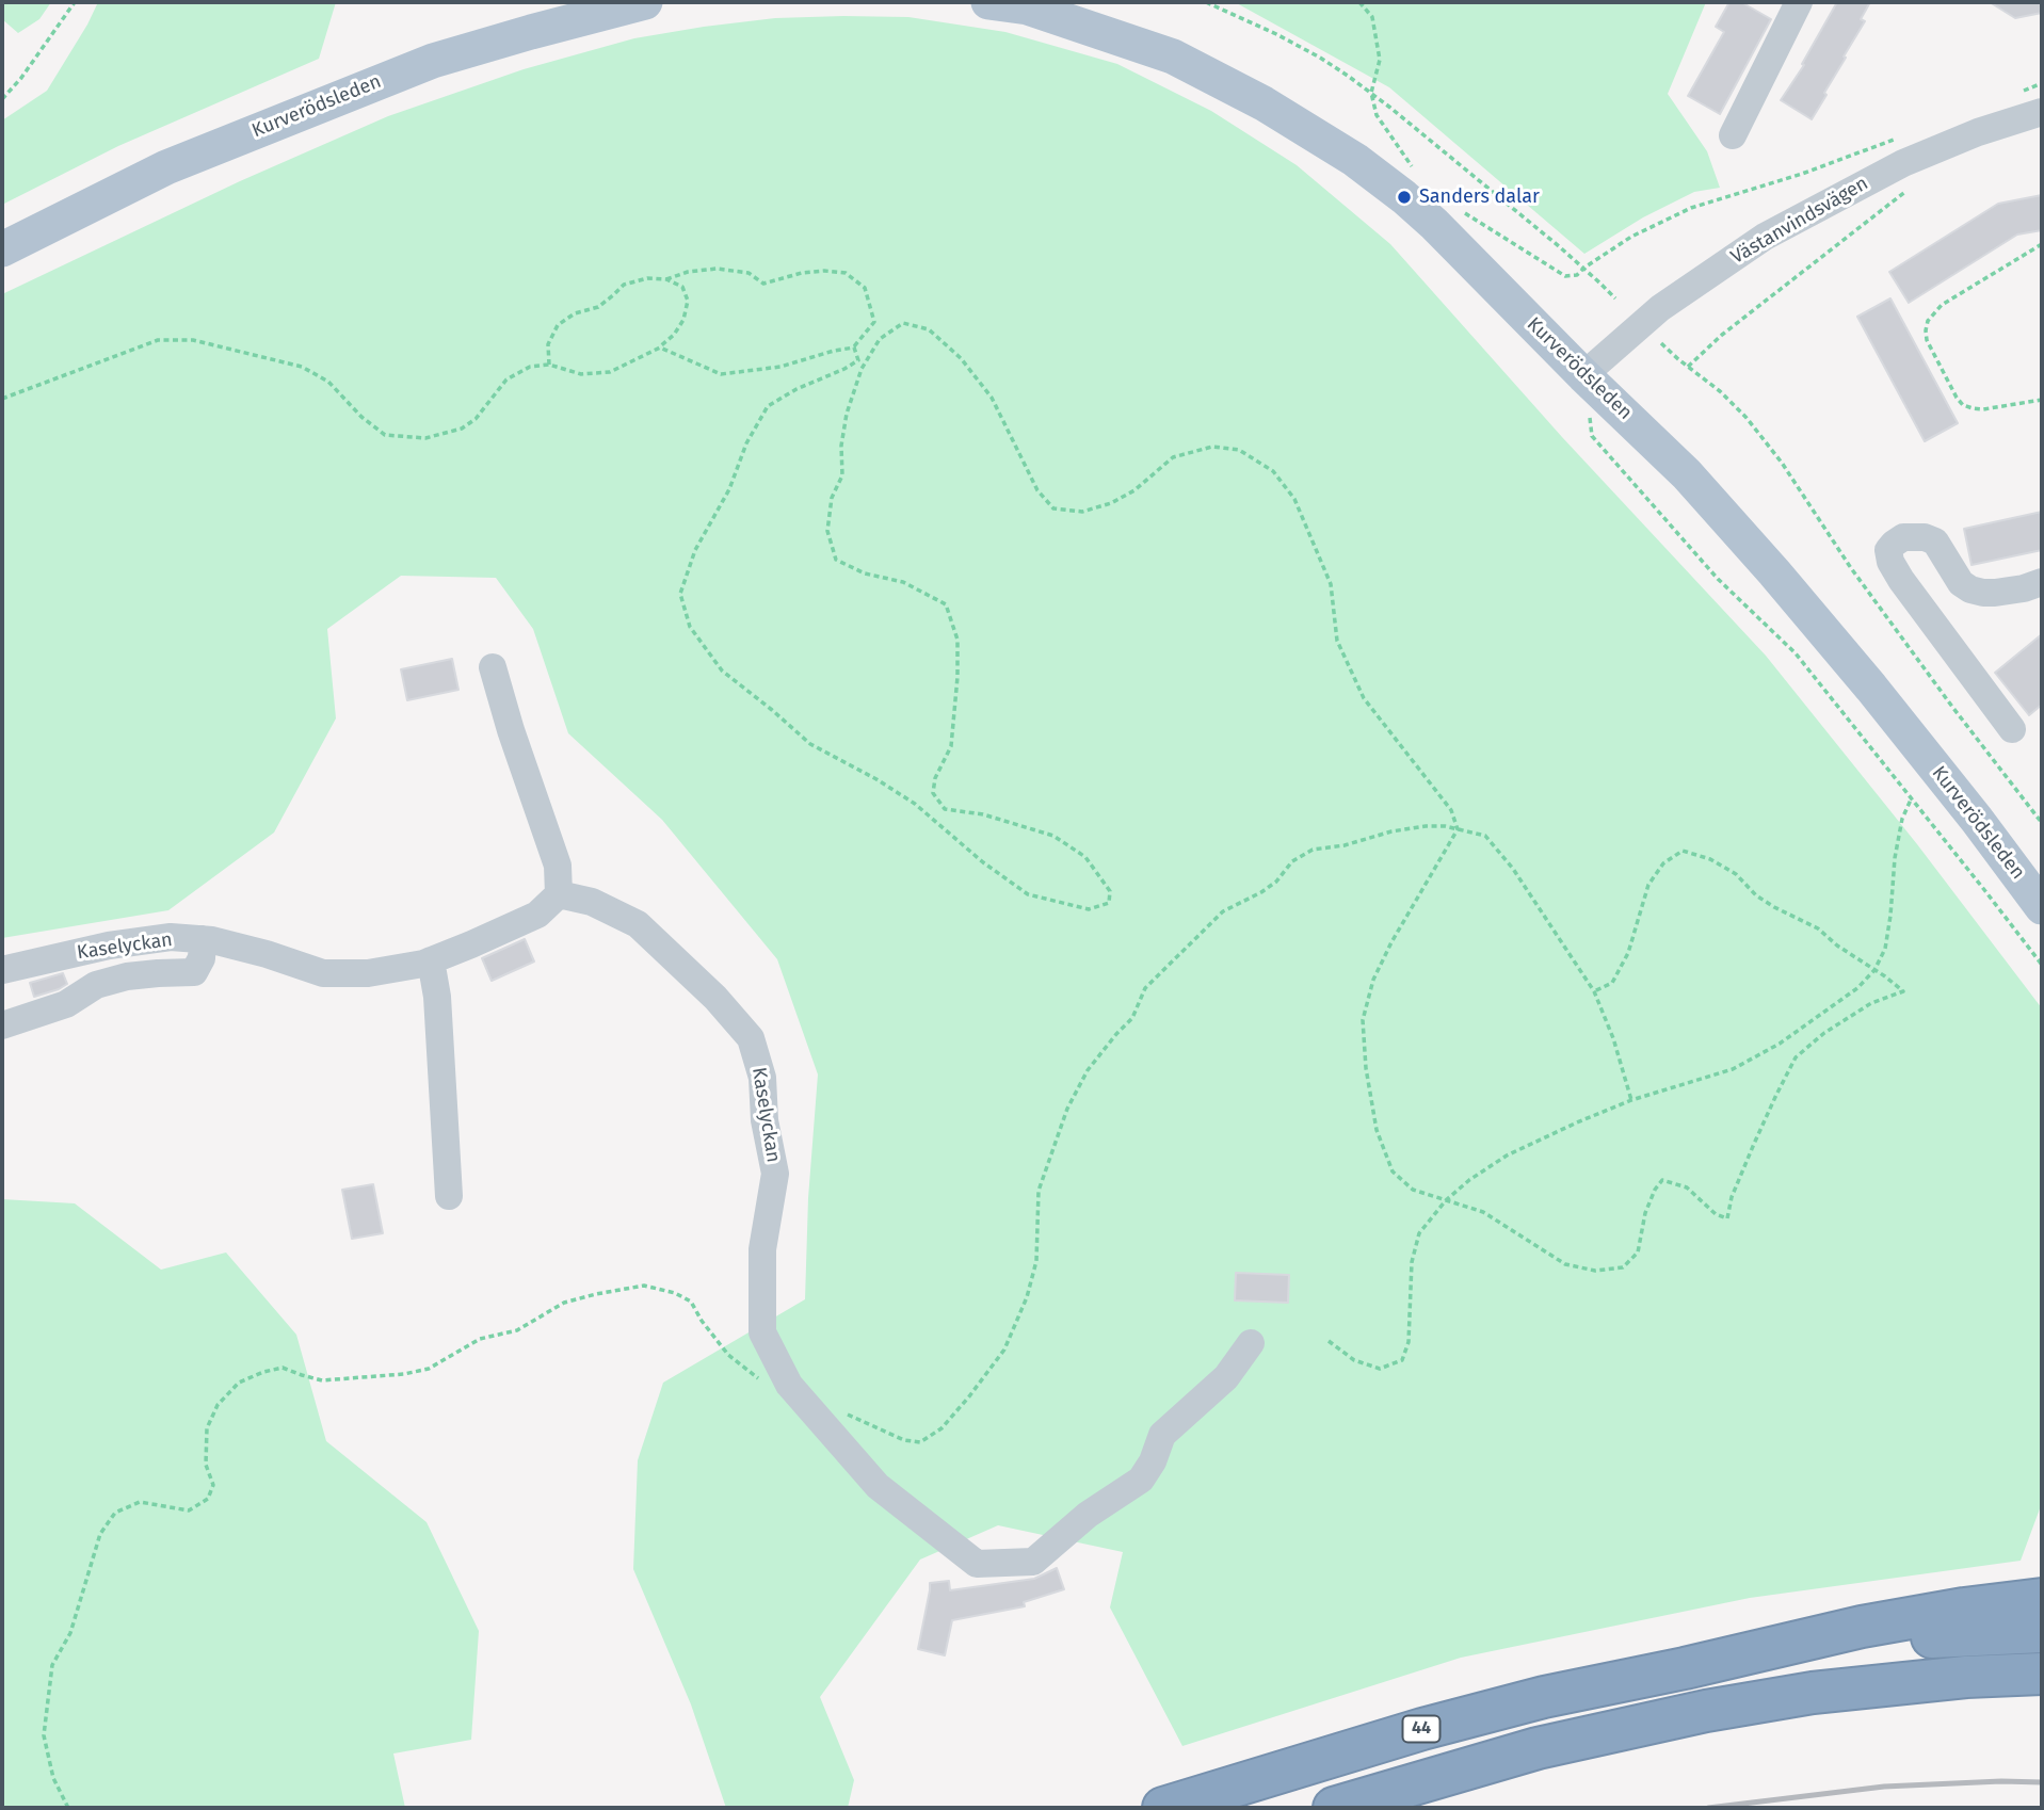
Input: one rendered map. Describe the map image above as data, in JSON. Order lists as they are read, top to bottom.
{
  "streets": {
    "highway": ["44"],
    "main road": ["Kurverödsleden"],
    "street": ["Västanvindsvägen", "Kaselyckan"]
  },
  "crossings": [
    ["Kurverödsleden", "Västanvindsvägen"]
  ],
  "places": ["Sanders dalar"]
}
